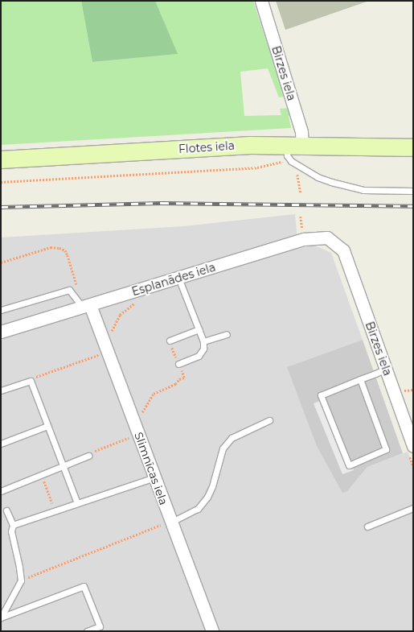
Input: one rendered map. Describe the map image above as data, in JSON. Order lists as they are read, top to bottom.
{
  "streets": {
    "street": [
      "Birzes iela",
      "Flotes iela",
      "Esplanādes iela",
      "Slimnīcas iela"
    ]
  },
  "crossings": [
    ["Birzes iela", "Flotes iela"],
    ["Birzes iela", "Esplanādes iela"],
    ["Esplanādes iela", "Slimnīcas iela"]
  ]
}
